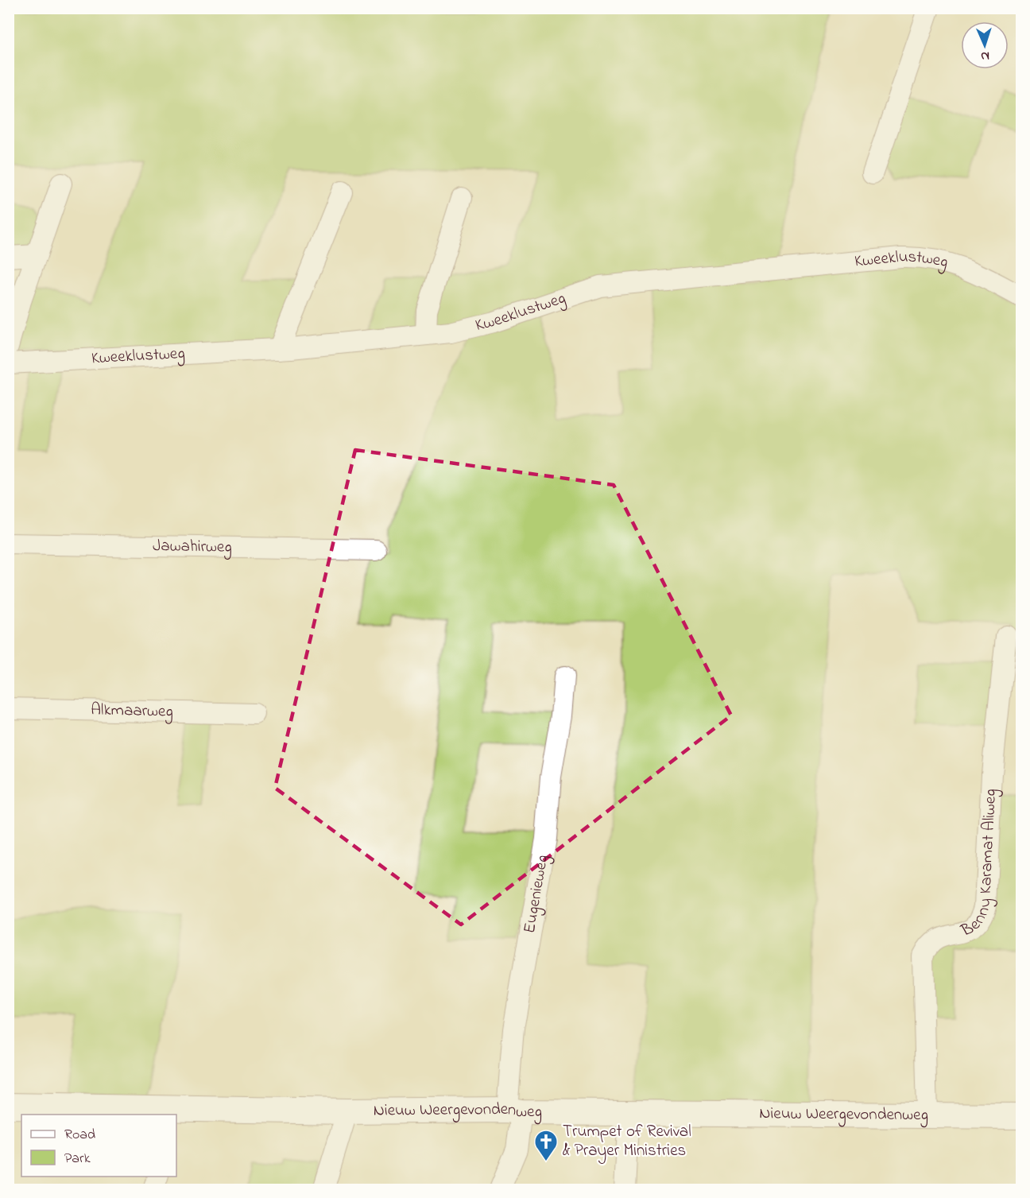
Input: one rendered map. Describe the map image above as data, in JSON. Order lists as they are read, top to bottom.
{
  "streets": {
    "street": [
      "Kweeklustweg",
      "Jawahirweg",
      "Alkmaarweg",
      "Benny Karamat Aliweg",
      "Eugenieweg",
      "Nieuw Weergevondenweg"
    ]
  },
  "crossings": [
    ["Benny Karamat Aliweg", "Nieuw Weergevondenweg"],
    ["Eugenieweg", "Nieuw Weergevondenweg"]
  ],
  "places": {
    "church": ["Trumpet of Revival & Prayer Ministries"]
  },
  "legend": ["Road", "Park"],
  "north": "bottom"
}
